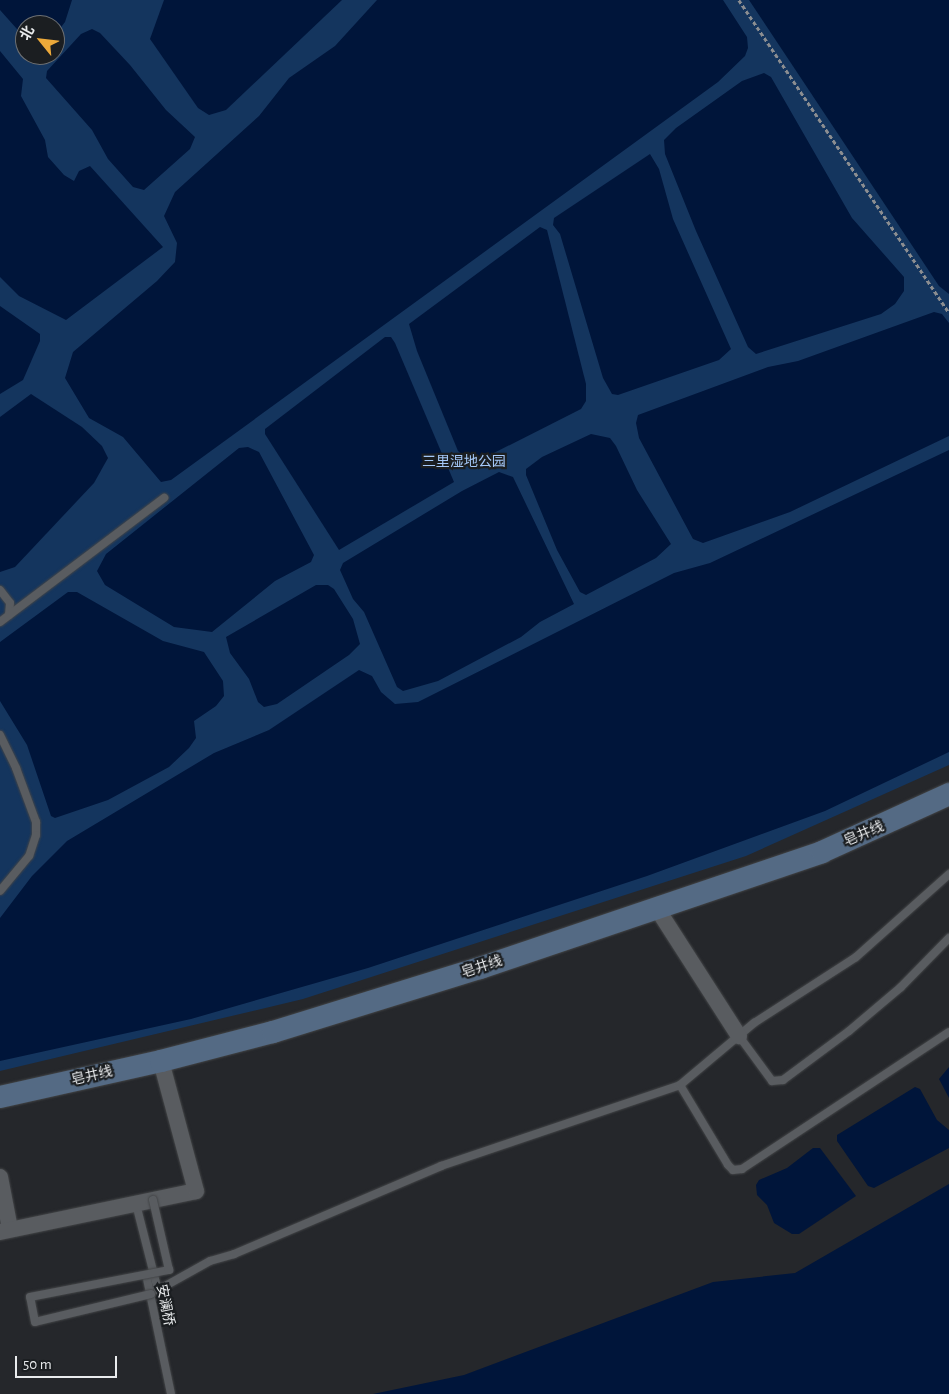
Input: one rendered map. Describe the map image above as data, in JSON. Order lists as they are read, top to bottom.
{
  "streets": {
    "street": ["皂井线"],
    "lane": ["安澜桥"]
  },
  "parks": ["三里湿地公园"],
  "scale_bar": "50 m",
  "north": "top left"
}
